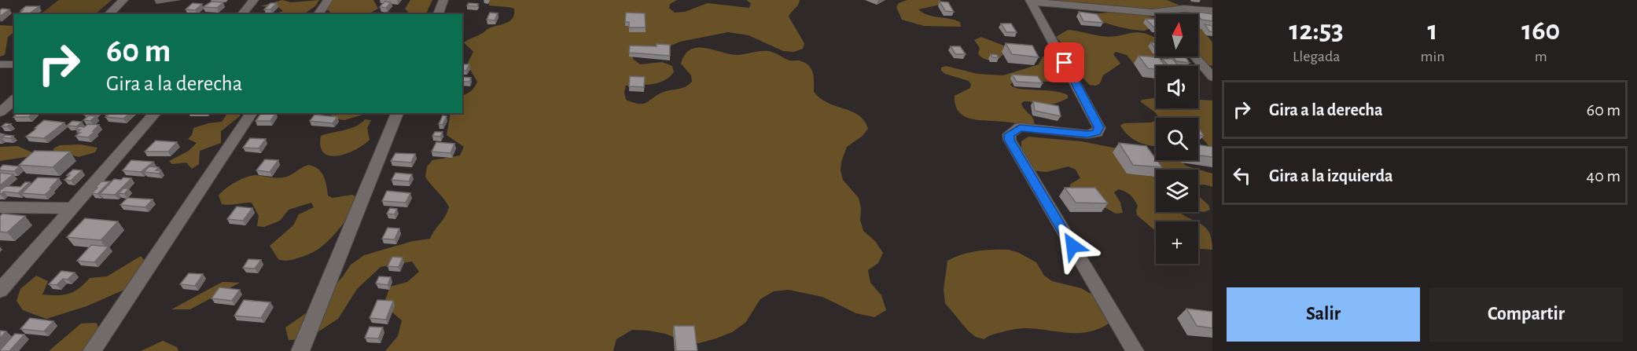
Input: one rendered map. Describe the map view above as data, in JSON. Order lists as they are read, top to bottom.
{
  "north": "top",
  "page": {
    "eta": [
      "12:53",
      "Llegada",
      "1",
      "min",
      "160",
      "m"
    ],
    "map_buttons": "+",
    "turn": ["60 m", "Gira a la derecha"],
    "list": [
      {
        "name": "Gira a la derecha",
        "value": "60 m"
      },
      {
        "name": "Gira a la izquierda",
        "value": "40 m"
      }
    ],
    "buttons": ["Salir", "Compartir"]
  }
}
